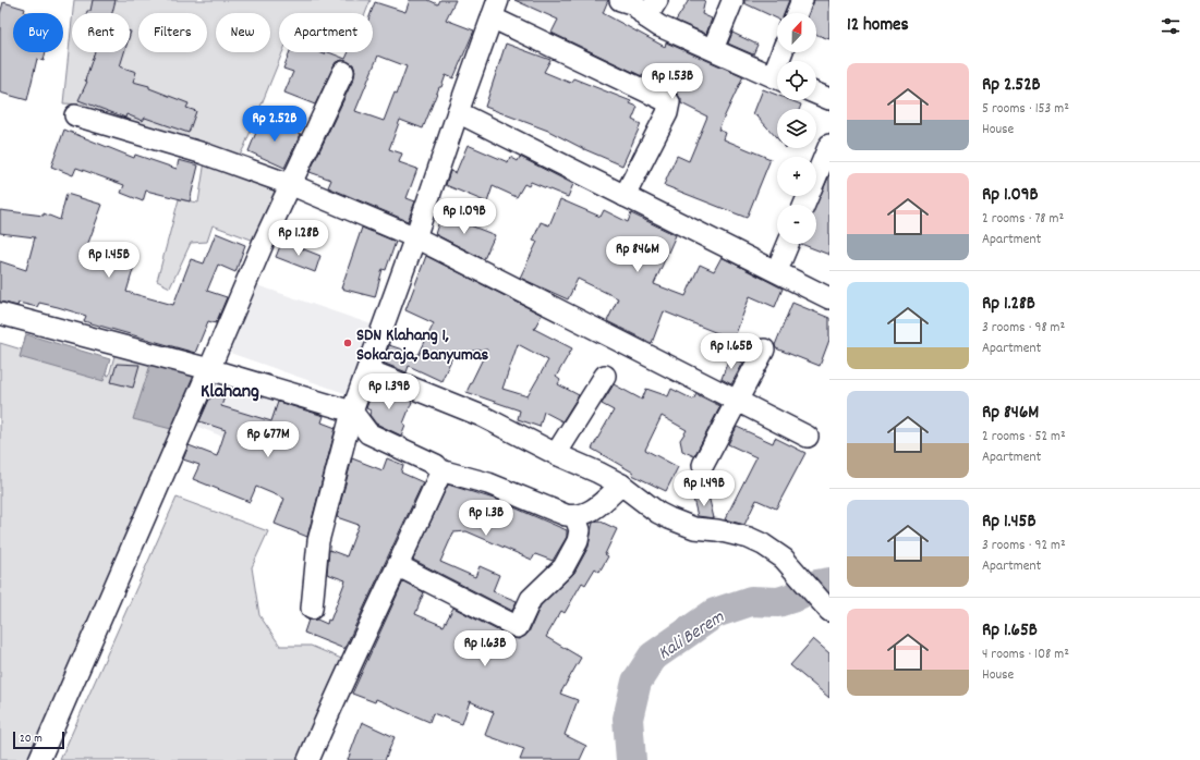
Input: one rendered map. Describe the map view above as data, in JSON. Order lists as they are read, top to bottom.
{
  "districts": ["Klahang"],
  "water": ["Kali Berem"],
  "places": ["SDN Klahang 1, Sokaraja, Banyumas"],
  "scale_bar": "20 m",
  "north": "top",
  "page": {
    "heading": "12 homes",
    "map_buttons": ["+", "−"],
    "chip": [
      "Buy",
      "Rent",
      "Filters",
      "New",
      "Apartment"
    ],
    "list": [
      {
        "name": "Rp 2.52B",
        "note": "5 rooms · 153 m² · House"
      },
      {
        "name": "Rp 1.09B",
        "note": "2 rooms · 78 m² · Apartment"
      },
      {
        "name": "Rp 1.28B",
        "note": "3 rooms · 98 m² · Apartment"
      },
      {
        "name": "Rp 846M",
        "note": "2 rooms · 52 m² · Apartment"
      },
      {
        "name": "Rp 1.45B",
        "note": "3 rooms · 92 m² · Apartment"
      },
      {
        "name": "Rp 1.65B",
        "note": "4 rooms · 108 m² · House"
      }
    ],
    "price": [
      "Rp 1.53B",
      "Rp 2.52B",
      "Rp 1.09B",
      "Rp 1.28B",
      "Rp 846M",
      "Rp 1.45B",
      "Rp 1.65B",
      "Rp 1.39B",
      "Rp 677M",
      "Rp 1.49B",
      "Rp 1.3B",
      "Rp 1.63B"
    ],
    "scale": "20 m"
  }
}
